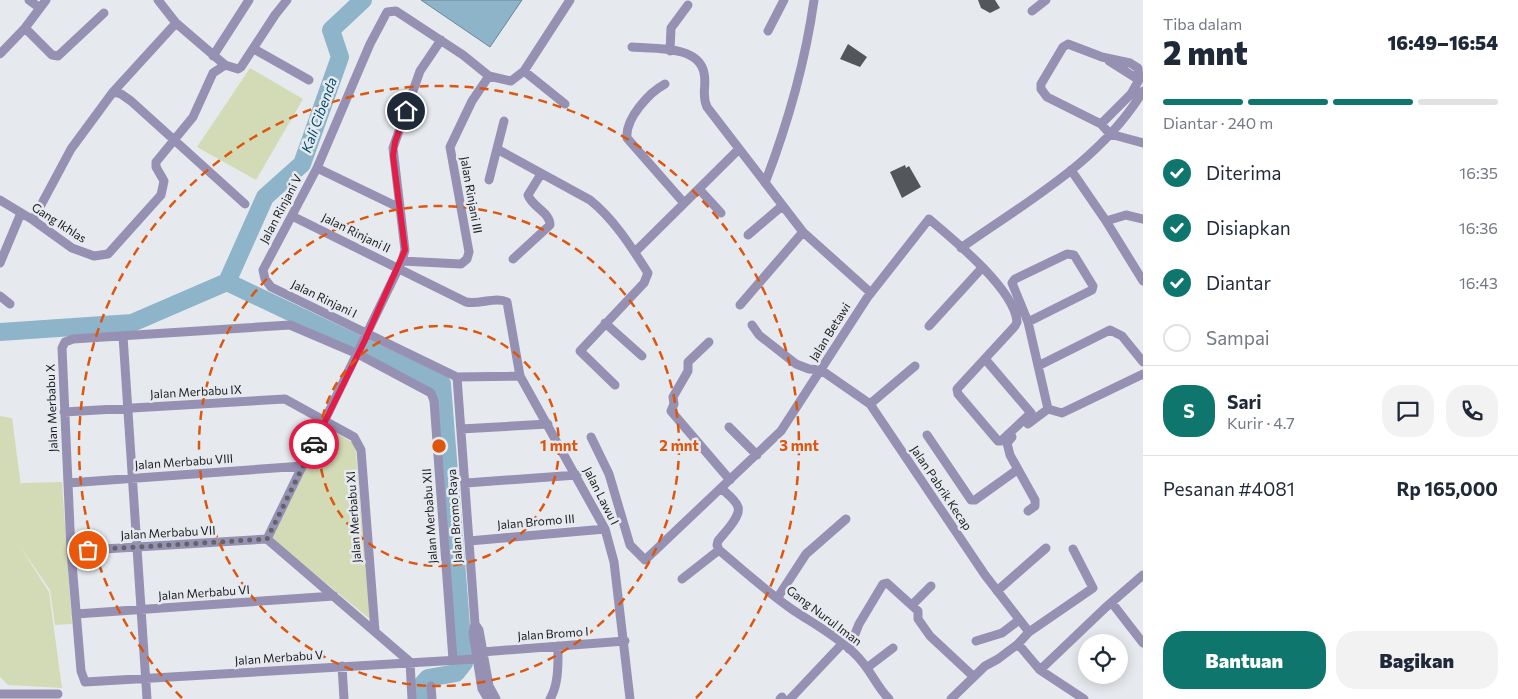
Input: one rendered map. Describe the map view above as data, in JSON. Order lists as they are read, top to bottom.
{
  "streets": {
    "street": [
      "Jalan Rinjani III",
      "Jalan Rinjani V",
      "Gang Ikhlas",
      "Jalan Rinjani II",
      "Jalan Rinjani I",
      "Jalan Betawi",
      "Jalan Merbabu IX",
      "Jalan Merbabu X",
      "Jalan Merbabu VIII",
      "Jalan Pabrik Kecap",
      "Jalan Lawu I",
      "Jalan Merbabu XII",
      "Jalan Bromo Raya",
      "Jalan Merbabu XI",
      "Jalan Bromo III",
      "Jalan Merbabu VII",
      "Jalan Merbabu VI",
      "Gang Nurul Iman",
      "Jalan Bromo I",
      "Jalan Merbabu V"
    ]
  },
  "crossings": [
    ["Jalan Rinjani III", "Jalan Rinjani II"],
    ["Jalan Rinjani V", "Jalan Rinjani II"],
    ["Jalan Rinjani V", "Jalan Rinjani I"],
    ["Jalan Rinjani II", "Jalan Lawu I"],
    ["Jalan Rinjani I", "Jalan Bromo Raya"],
    ["Jalan Betawi", "Jalan Pabrik Kecap"],
    ["Jalan Merbabu IX", "Jalan Merbabu X"],
    ["Jalan Merbabu IX", "Jalan Merbabu XI"],
    ["Jalan Merbabu X", "Jalan Merbabu VIII"],
    ["Jalan Merbabu X", "Jalan Merbabu XII"],
    ["Jalan Merbabu X", "Jalan Merbabu VII"],
    ["Jalan Merbabu X", "Jalan Merbabu VI"],
    ["Jalan Merbabu X", "Jalan Merbabu V"],
    ["Jalan Lawu I", "Jalan Bromo III"],
    ["Jalan Lawu I", "Jalan Bromo I"],
    ["Jalan Merbabu XII", "Jalan Merbabu V"],
    ["Jalan Bromo Raya", "Jalan Bromo III"],
    ["Jalan Bromo Raya", "Jalan Bromo I"],
    ["Jalan Bromo Raya", "Jalan Merbabu V"],
    ["Jalan Bromo I", "Jalan Merbabu V"]
  ],
  "water": ["Kali Cibenda"],
  "page": {
    "heading": ["2 mnt", "Tiba dalam", "16:49–16:54"],
    "panel": [
      "Sari",
      "Kurir · 4.7",
      "Pesanan #4081",
      "Rp 165,000"
    ],
    "bar": "Diantar · 240 m",
    "list": [
      ["Diterima", "16:35"],
      ["Disiapkan", "16:36"],
      ["Diantar", "16:43"],
      "Sampai"
    ],
    "round": "S",
    "buttons": ["Bantuan", "Bagikan"]
  },
  "rings": ["1 mnt", "2 mnt", "3 mnt"]
}
